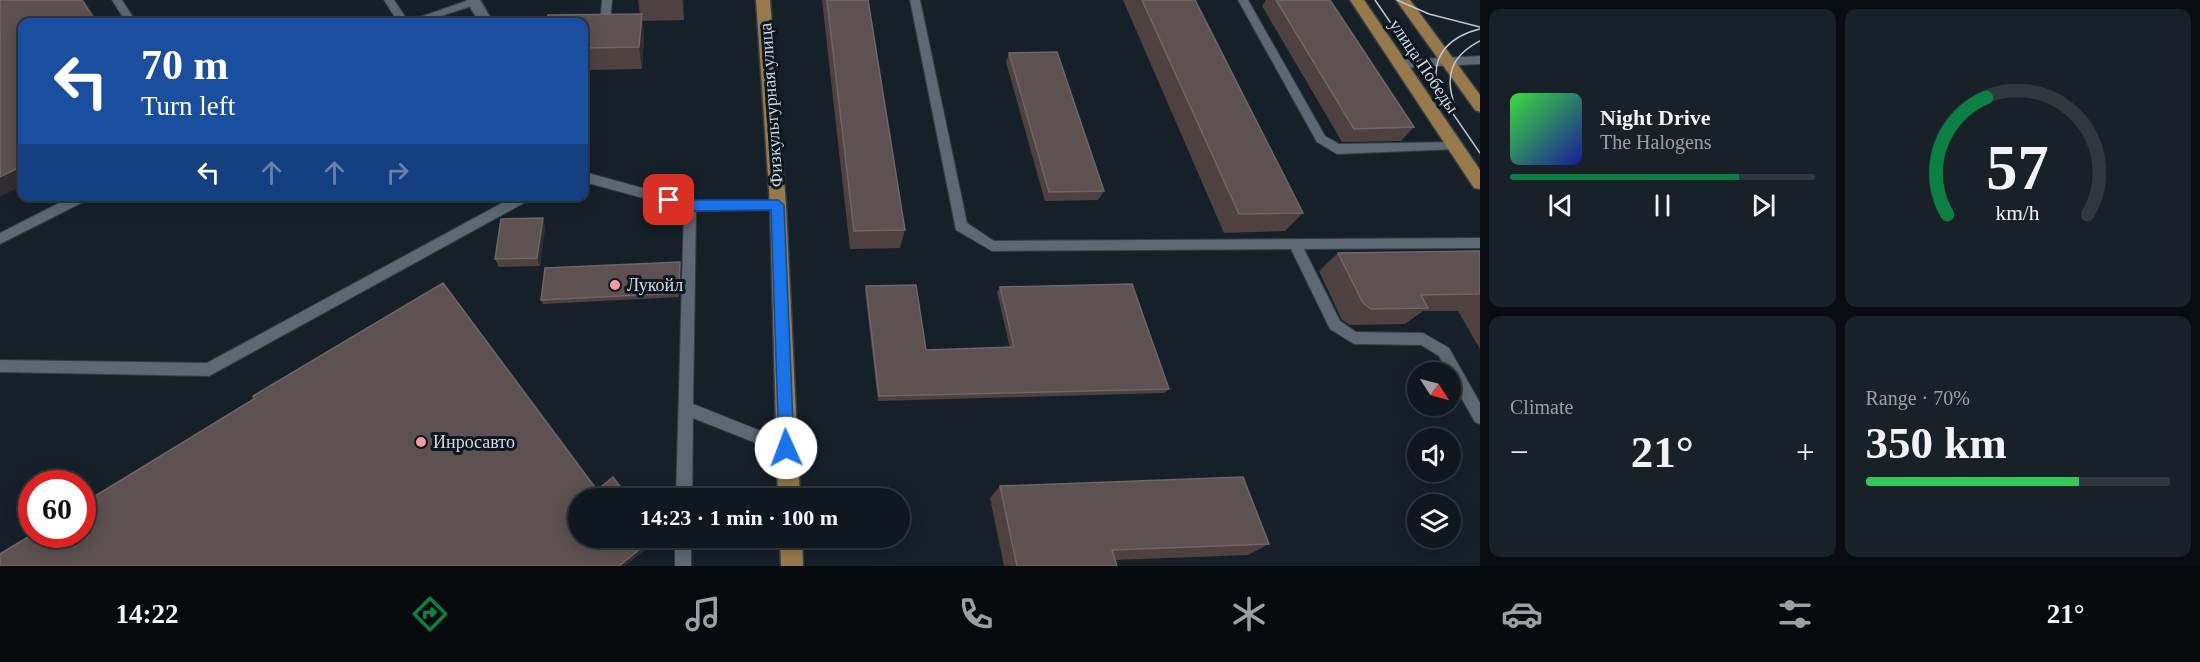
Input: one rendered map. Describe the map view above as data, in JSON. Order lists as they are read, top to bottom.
{
  "streets": {
    "main road": ["улица Победы", "Физкультурная улица"]
  },
  "places": ["Лукойл", "Инросавто"],
  "north": "bottom right",
  "page": {
    "turn": ["70 m", "Turn left"],
    "song": ["Night Drive", "The Halogens"],
    "tile": [
      "Climate",
      ["Range · 70%", "350 km"]
    ],
    "heat": ["−", "21°", "+"],
    "limit": "60",
    "trip": "14:23 · 1 min · 100 m",
    "tabs": ["14:22", "21°"],
    "gauge": ["57", "km/h"]
  }
}
